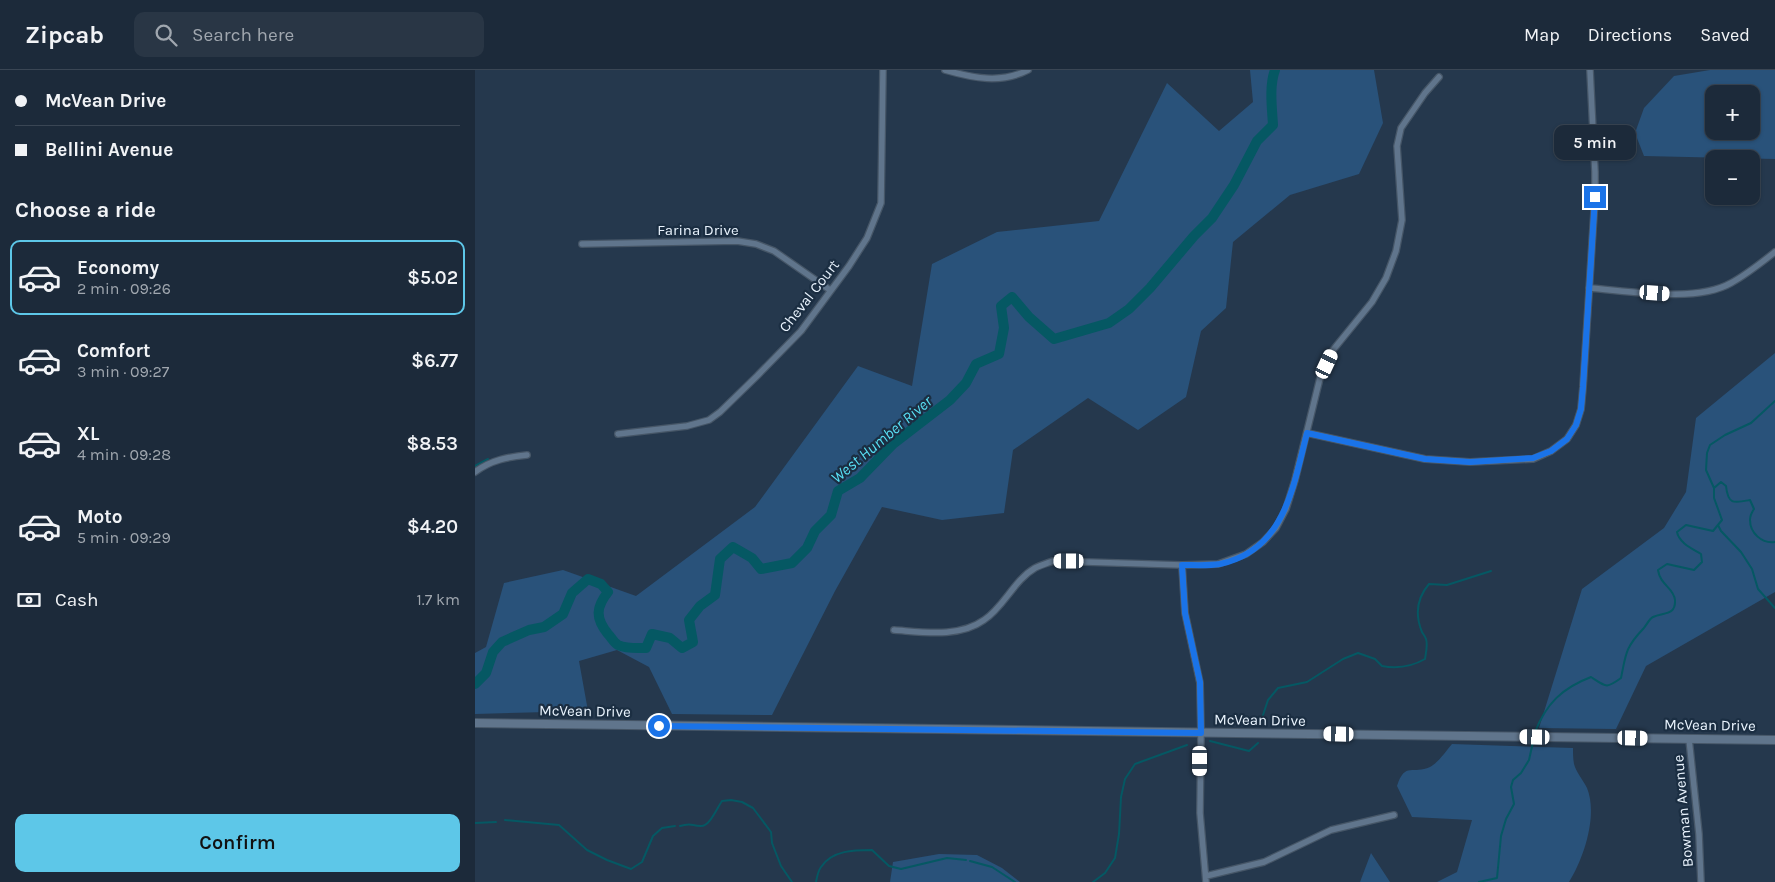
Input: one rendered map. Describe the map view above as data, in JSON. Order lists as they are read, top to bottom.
{
  "streets": {
    "main road": ["McVean Drive"],
    "street": ["Farina Drive", "Cheval Court", "Bowman Avenue"]
  },
  "crossings": [
    ["Farina Drive", "Cheval Court"],
    ["McVean Drive", "Bowman Avenue"]
  ],
  "water": ["West Humber River"],
  "page": {
    "header": "Zipcab",
    "search": "Search here",
    "nav": ["Map", "Directions", "Saved"],
    "banner": ["McVean Drive", "Bellini Avenue"],
    "map_buttons": ["+", "−"],
    "bubble": "5 min",
    "heading": "Choose a ride",
    "list": [
      {
        "name": "Economy",
        "note": "2 min · 09:26",
        "value": "$5.02"
      },
      {
        "name": "Comfort",
        "note": "3 min · 09:27",
        "value": "$6.77"
      },
      {
        "name": "XL",
        "note": "4 min · 09:28",
        "value": "$8.53"
      },
      {
        "name": "Moto",
        "note": "5 min · 09:29",
        "value": "$4.20"
      }
    ],
    "pay": ["Cash", "1.7 km"],
    "buttons": "Confirm"
  }
}
